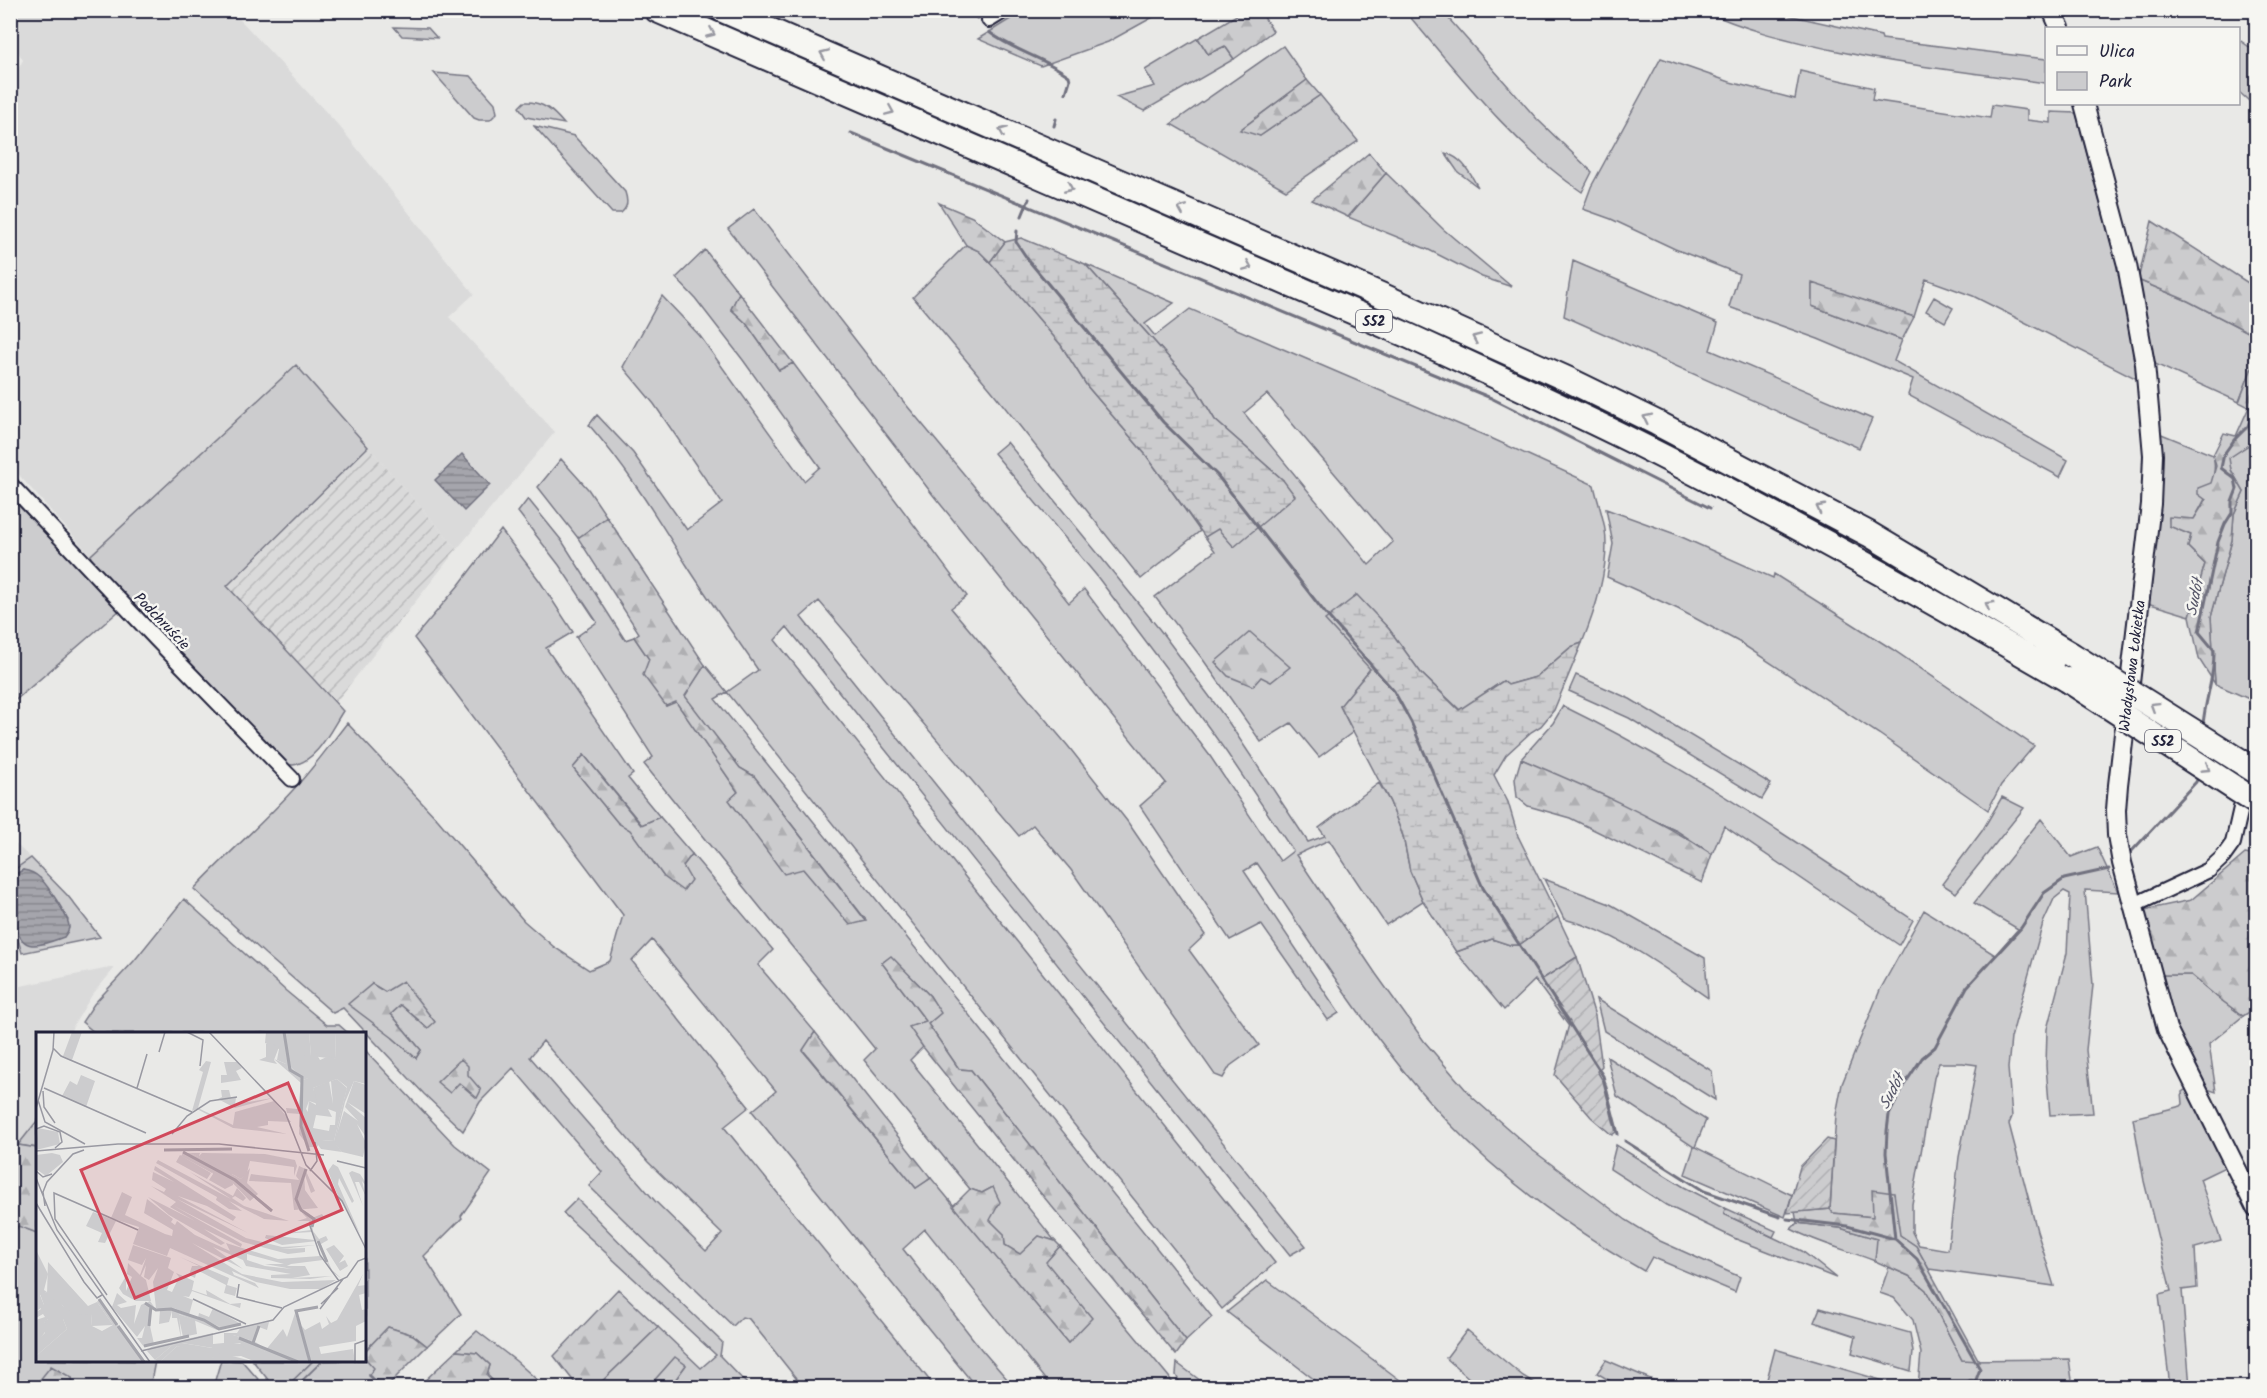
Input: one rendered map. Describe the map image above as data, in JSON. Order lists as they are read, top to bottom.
{
  "streets": {
    "highway": ["S52"],
    "street": ["Podchruście", "Władysława Łokietka"]
  },
  "water": ["Sudół"],
  "legend": ["Ulica", "Park"]
}
